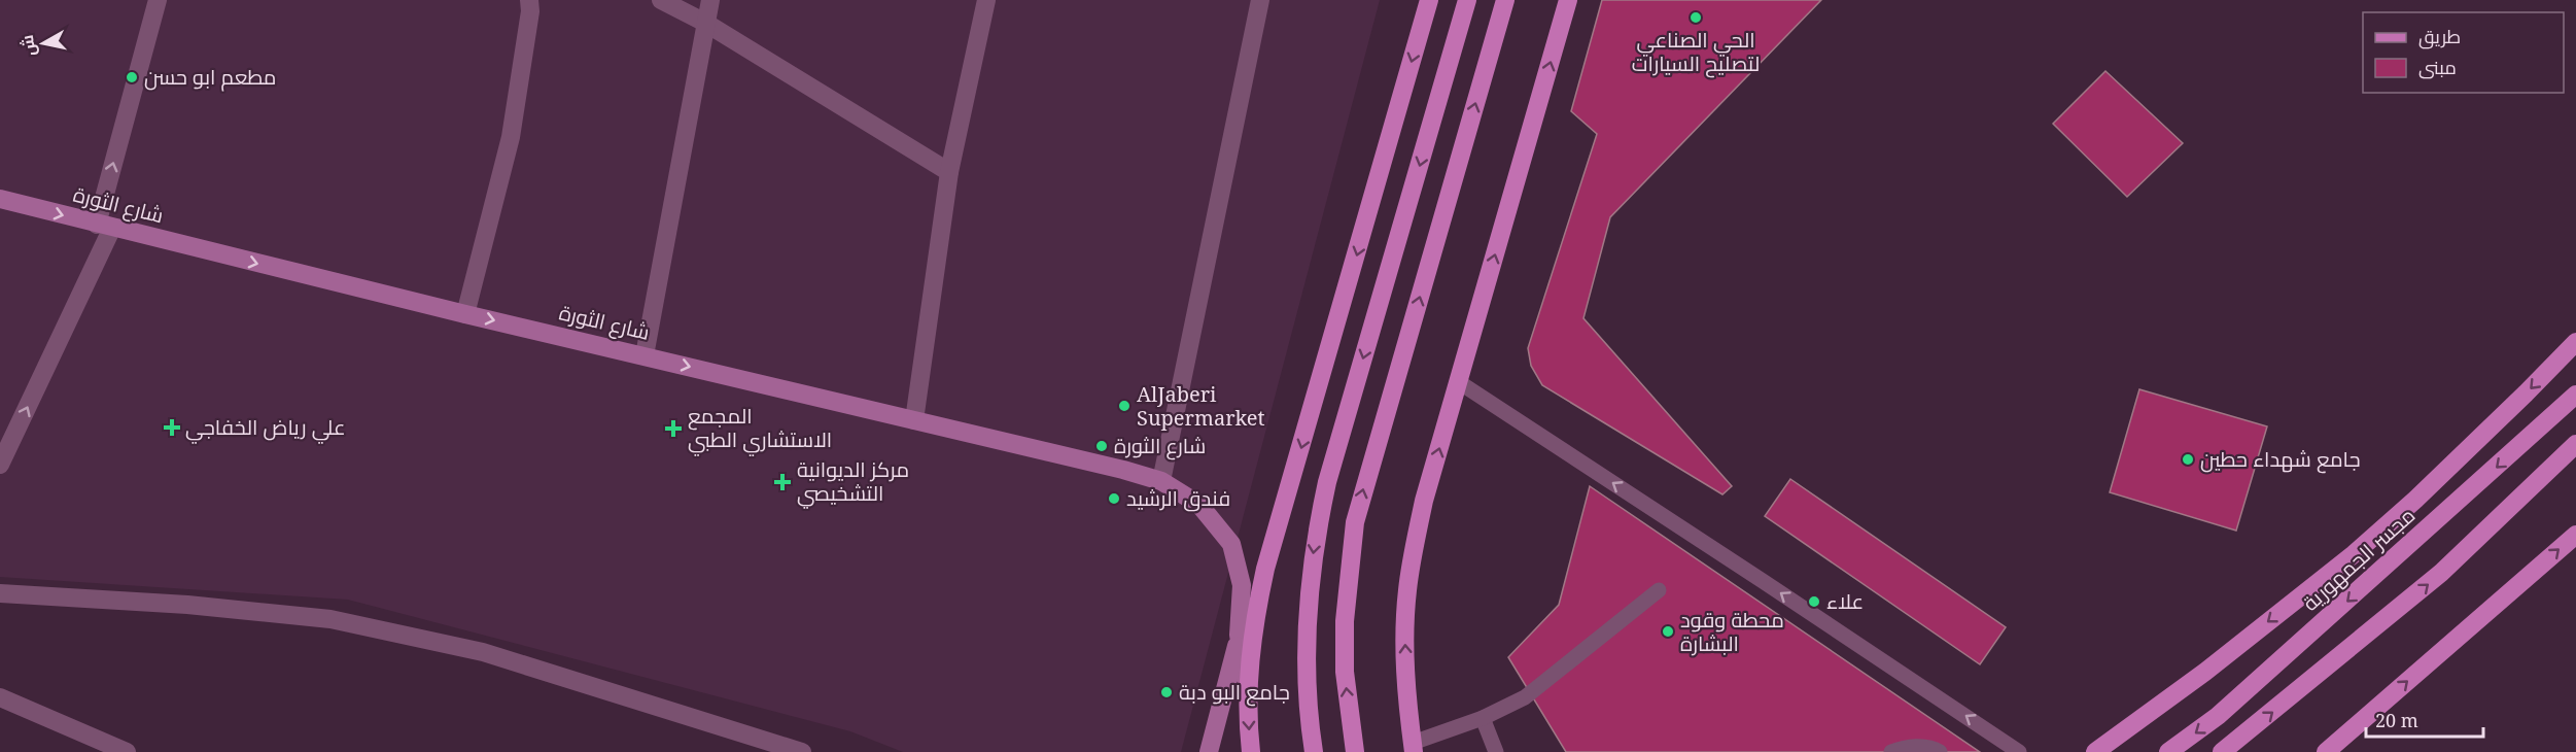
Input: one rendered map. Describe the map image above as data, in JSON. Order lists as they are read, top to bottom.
{
  "streets": {
    "main road": ["مجسر الجمهورية"],
    "street": ["شارع الثورة"]
  },
  "one_way": ["شارع الثورة"],
  "places": {
    "other": [
      "الحي الصناعي لتصليح السيارات",
      "مطعم ابو حسن",
      "AlJaberi Supermarket",
      "شارع الثورة",
      "جامع شهداء حطين",
      "فندق الرشيد",
      "علاء",
      "محطة وقود البشارة",
      "جامع البو دبة"
    ],
    "health": ["علي رياض الخفاجي", "المجمع الاستشاري الطبي", "مركز الديوانية التشخيصي"]
  },
  "legend": ["طريق", "مبنى"],
  "scale_bar": "20 m",
  "north": "left"
}
